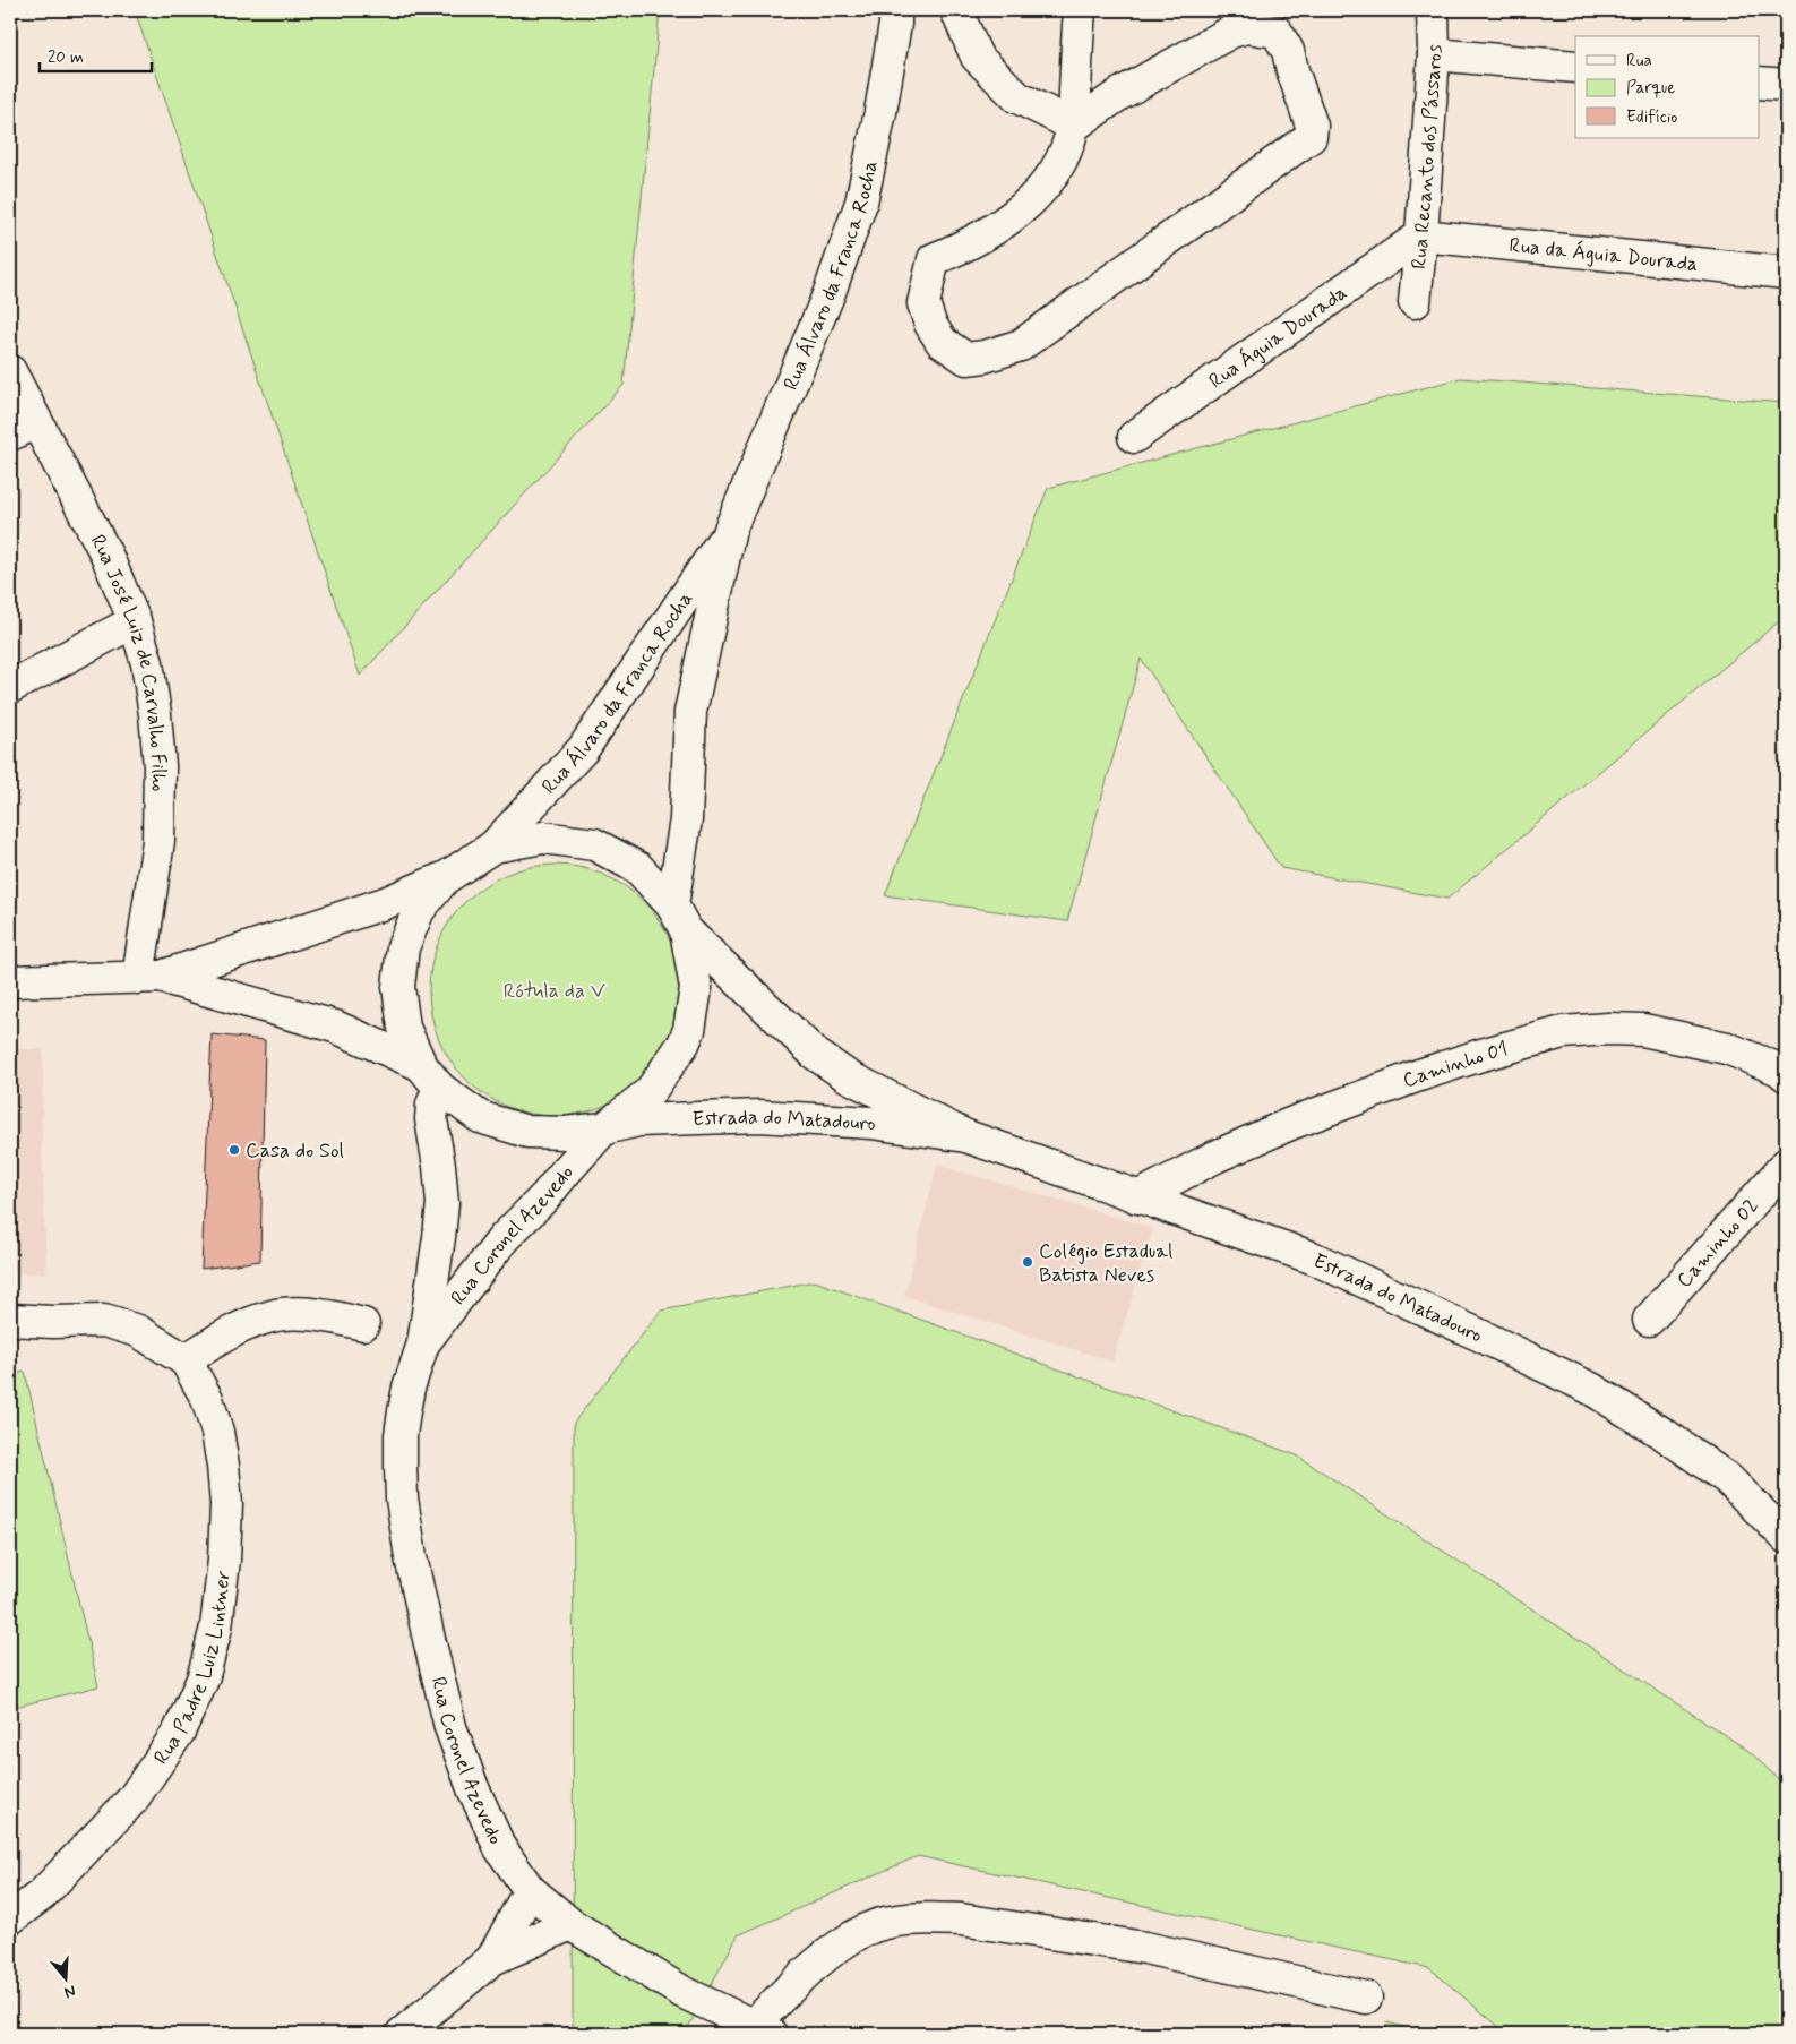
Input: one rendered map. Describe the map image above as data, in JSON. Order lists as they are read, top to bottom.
{
  "streets": {
    "main road": [
      "Rua Recanto dos Pássaros",
      "Rua da Águia Dourada",
      "Rua Álvaro da Franca Rocha",
      "Rua Águia Dourada",
      "Rua José Luiz de Carvalho Filho",
      "Caminho 01",
      "Estrada do Matadouro",
      "Rua Coronel Azevedo",
      "Caminho 02",
      "Rua Padre Luiz Lintner"
    ]
  },
  "crossings": [
    ["Rua Recanto dos Pássaros", "Rua da Águia Dourada"],
    ["Rua Recanto dos Pássaros", "Rua Águia Dourada"],
    ["Rua da Águia Dourada", "Rua Águia Dourada"],
    ["Rua Álvaro da Franca Rocha", "Estrada do Matadouro"],
    ["Rua Álvaro da Franca Rocha", "Rua Coronel Azevedo"],
    ["Rua José Luiz de Carvalho Filho", "Estrada do Matadouro"],
    ["Caminho 01", "Estrada do Matadouro"],
    ["Estrada do Matadouro", "Rua Coronel Azevedo"]
  ],
  "parks": ["Rótula da V"],
  "places": ["Casa do Sol", "Colégio Estadual Batista Neves"],
  "legend": ["Rua", "Parque", "Edifício"],
  "scale_bar": "20 m",
  "north": "bottom"
}
